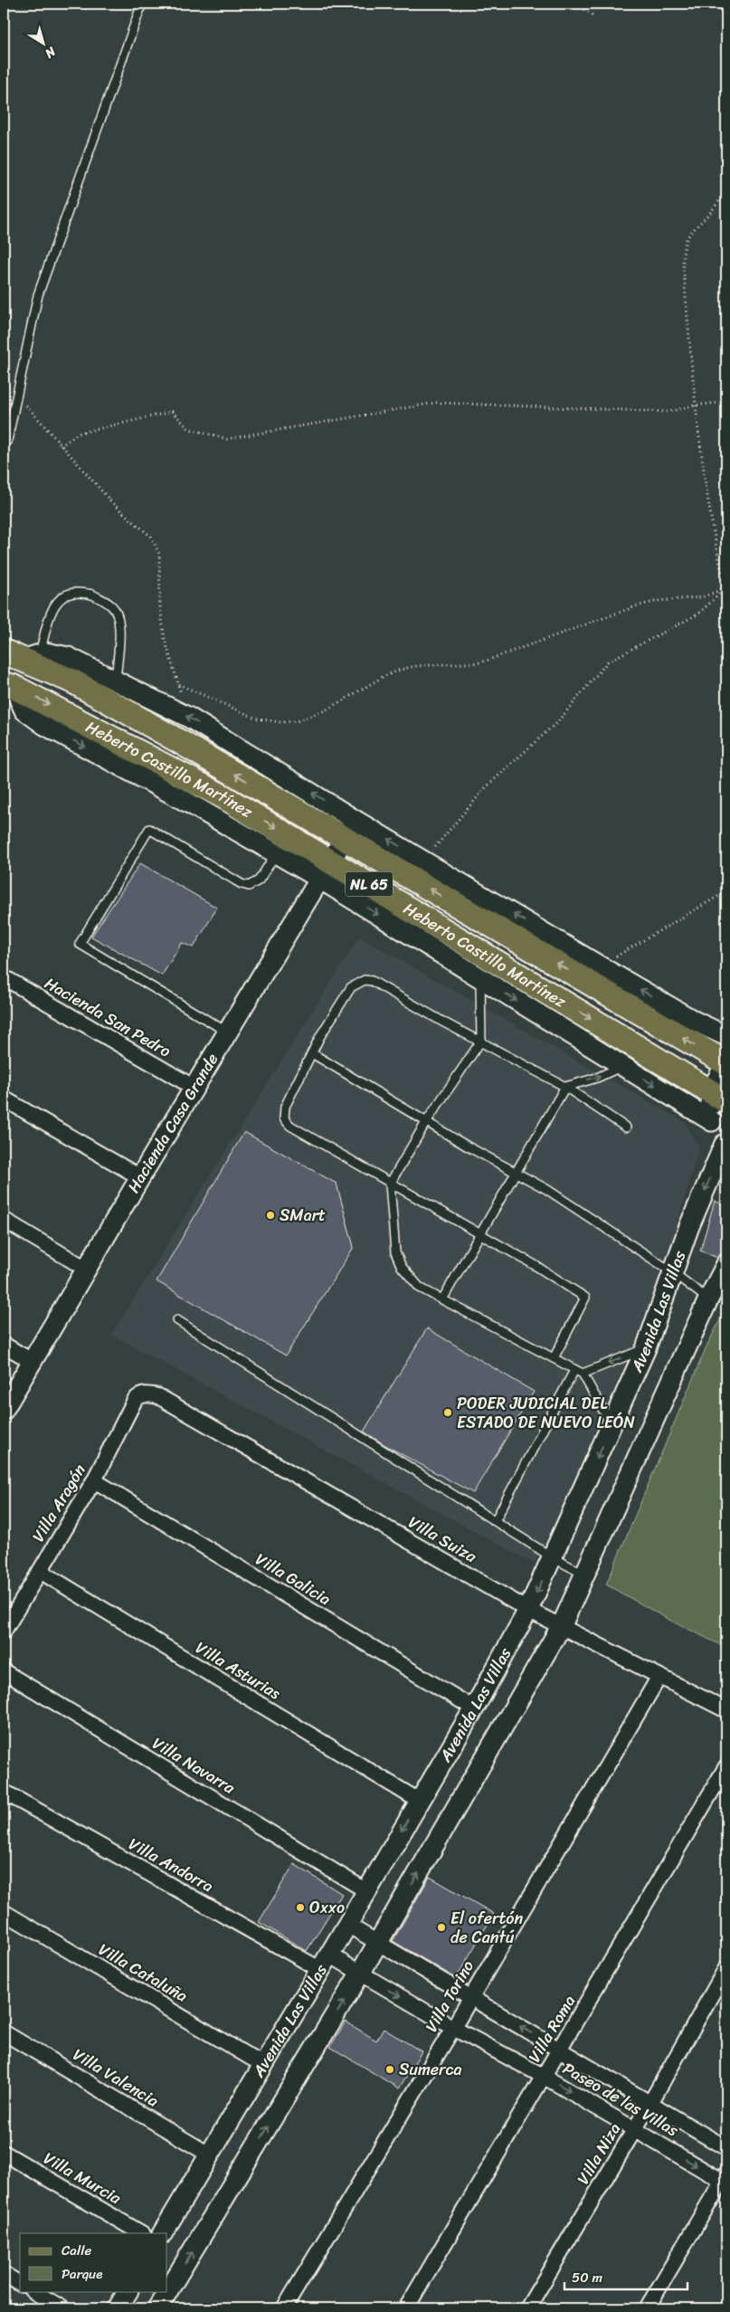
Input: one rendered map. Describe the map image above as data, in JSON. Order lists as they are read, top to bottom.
{
  "streets": {
    "main road": ["Heberto Castillo Martínez", "NL 65"],
    "street": [
      "Hacienda San Pedro",
      "Hacienda Casa Grande",
      "Avenida Las Villas",
      "Villa Aragón",
      "Villa Suiza",
      "Villa Galicia",
      "Villa Asturias",
      "Villa Navarra",
      "Villa Andorra",
      "Villa Cataluña",
      "Villa Torino",
      "Villa Roma",
      "Villa Valencia",
      "Paseo de las Villas",
      "Villa Niza",
      "Villa Murcia"
    ]
  },
  "crossings": [
    ["Heberto Castillo Martínez", "Hacienda Casa Grande"],
    ["Hacienda San Pedro", "Hacienda Casa Grande"],
    ["Avenida Las Villas", "Villa Suiza"],
    ["Avenida Las Villas", "Villa Galicia"],
    ["Avenida Las Villas", "Villa Asturias"],
    ["Avenida Las Villas", "Villa Navarra"],
    ["Avenida Las Villas", "Villa Andorra"],
    ["Avenida Las Villas", "Villa Cataluña"],
    ["Avenida Las Villas", "Villa Valencia"],
    ["Avenida Las Villas", "Paseo de las Villas"],
    ["Villa Aragón", "Villa Suiza"],
    ["Villa Aragón", "Villa Galicia"],
    ["Villa Aragón", "Villa Asturias"],
    ["Villa Suiza", "Villa Torino"],
    ["Villa Andorra", "Paseo de las Villas"],
    ["Villa Torino", "Paseo de las Villas"],
    ["Villa Roma", "Paseo de las Villas"],
    ["Paseo de las Villas", "Villa Niza"]
  ],
  "places": [
    "SMart",
    "PODER JUDICIAL DEL ESTADO DE NUEVO LEÓN",
    "Oxxo",
    "El ofertón de Cantú",
    "Sumerca"
  ],
  "legend": ["Calle", "Parque"],
  "scale_bar": "50 m",
  "north": "bottom right"
}
